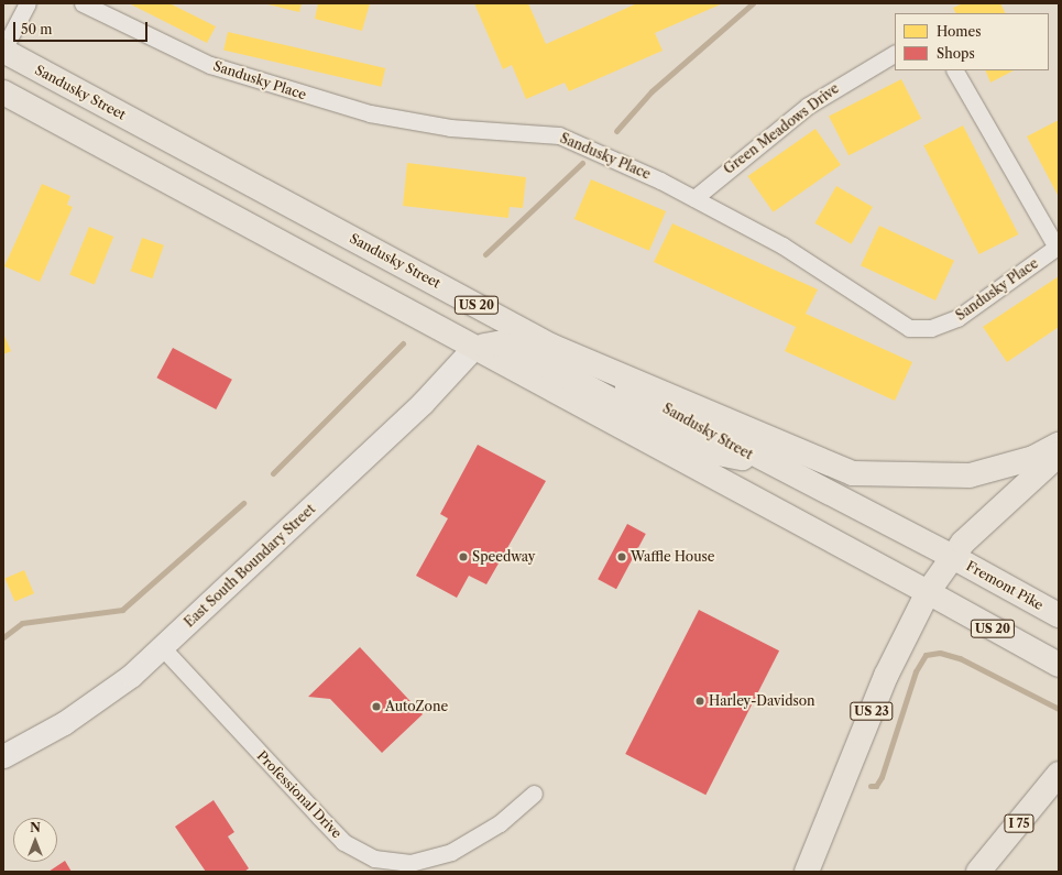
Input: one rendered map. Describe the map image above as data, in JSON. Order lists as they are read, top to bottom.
{
  "streets": {
    "main road": [
      "Sandusky Street",
      "US 20",
      "Fremont Pike",
      "US 23",
      "I 75"
    ],
    "street": [
      "Sandusky Place",
      "Green Meadows Drive",
      "East South Boundary Street",
      "Professional Drive"
    ]
  },
  "crossings": [
    ["Sandusky Place", "Green Meadows Drive"],
    ["Sandusky Street", "Fremont Pike"],
    ["Sandusky Street", "US 23"],
    ["US 20", "East South Boundary Street"],
    ["US 20", "US 23"],
    ["East South Boundary Street", "Professional Drive"],
    ["Fremont Pike", "US 23"]
  ],
  "places": [
    "Speedway",
    "Waffle House",
    "Harley-Davidson",
    "AutoZone"
  ],
  "legend": ["Homes", "Shops"],
  "scale_bar": "50 m",
  "north": "top"
}
